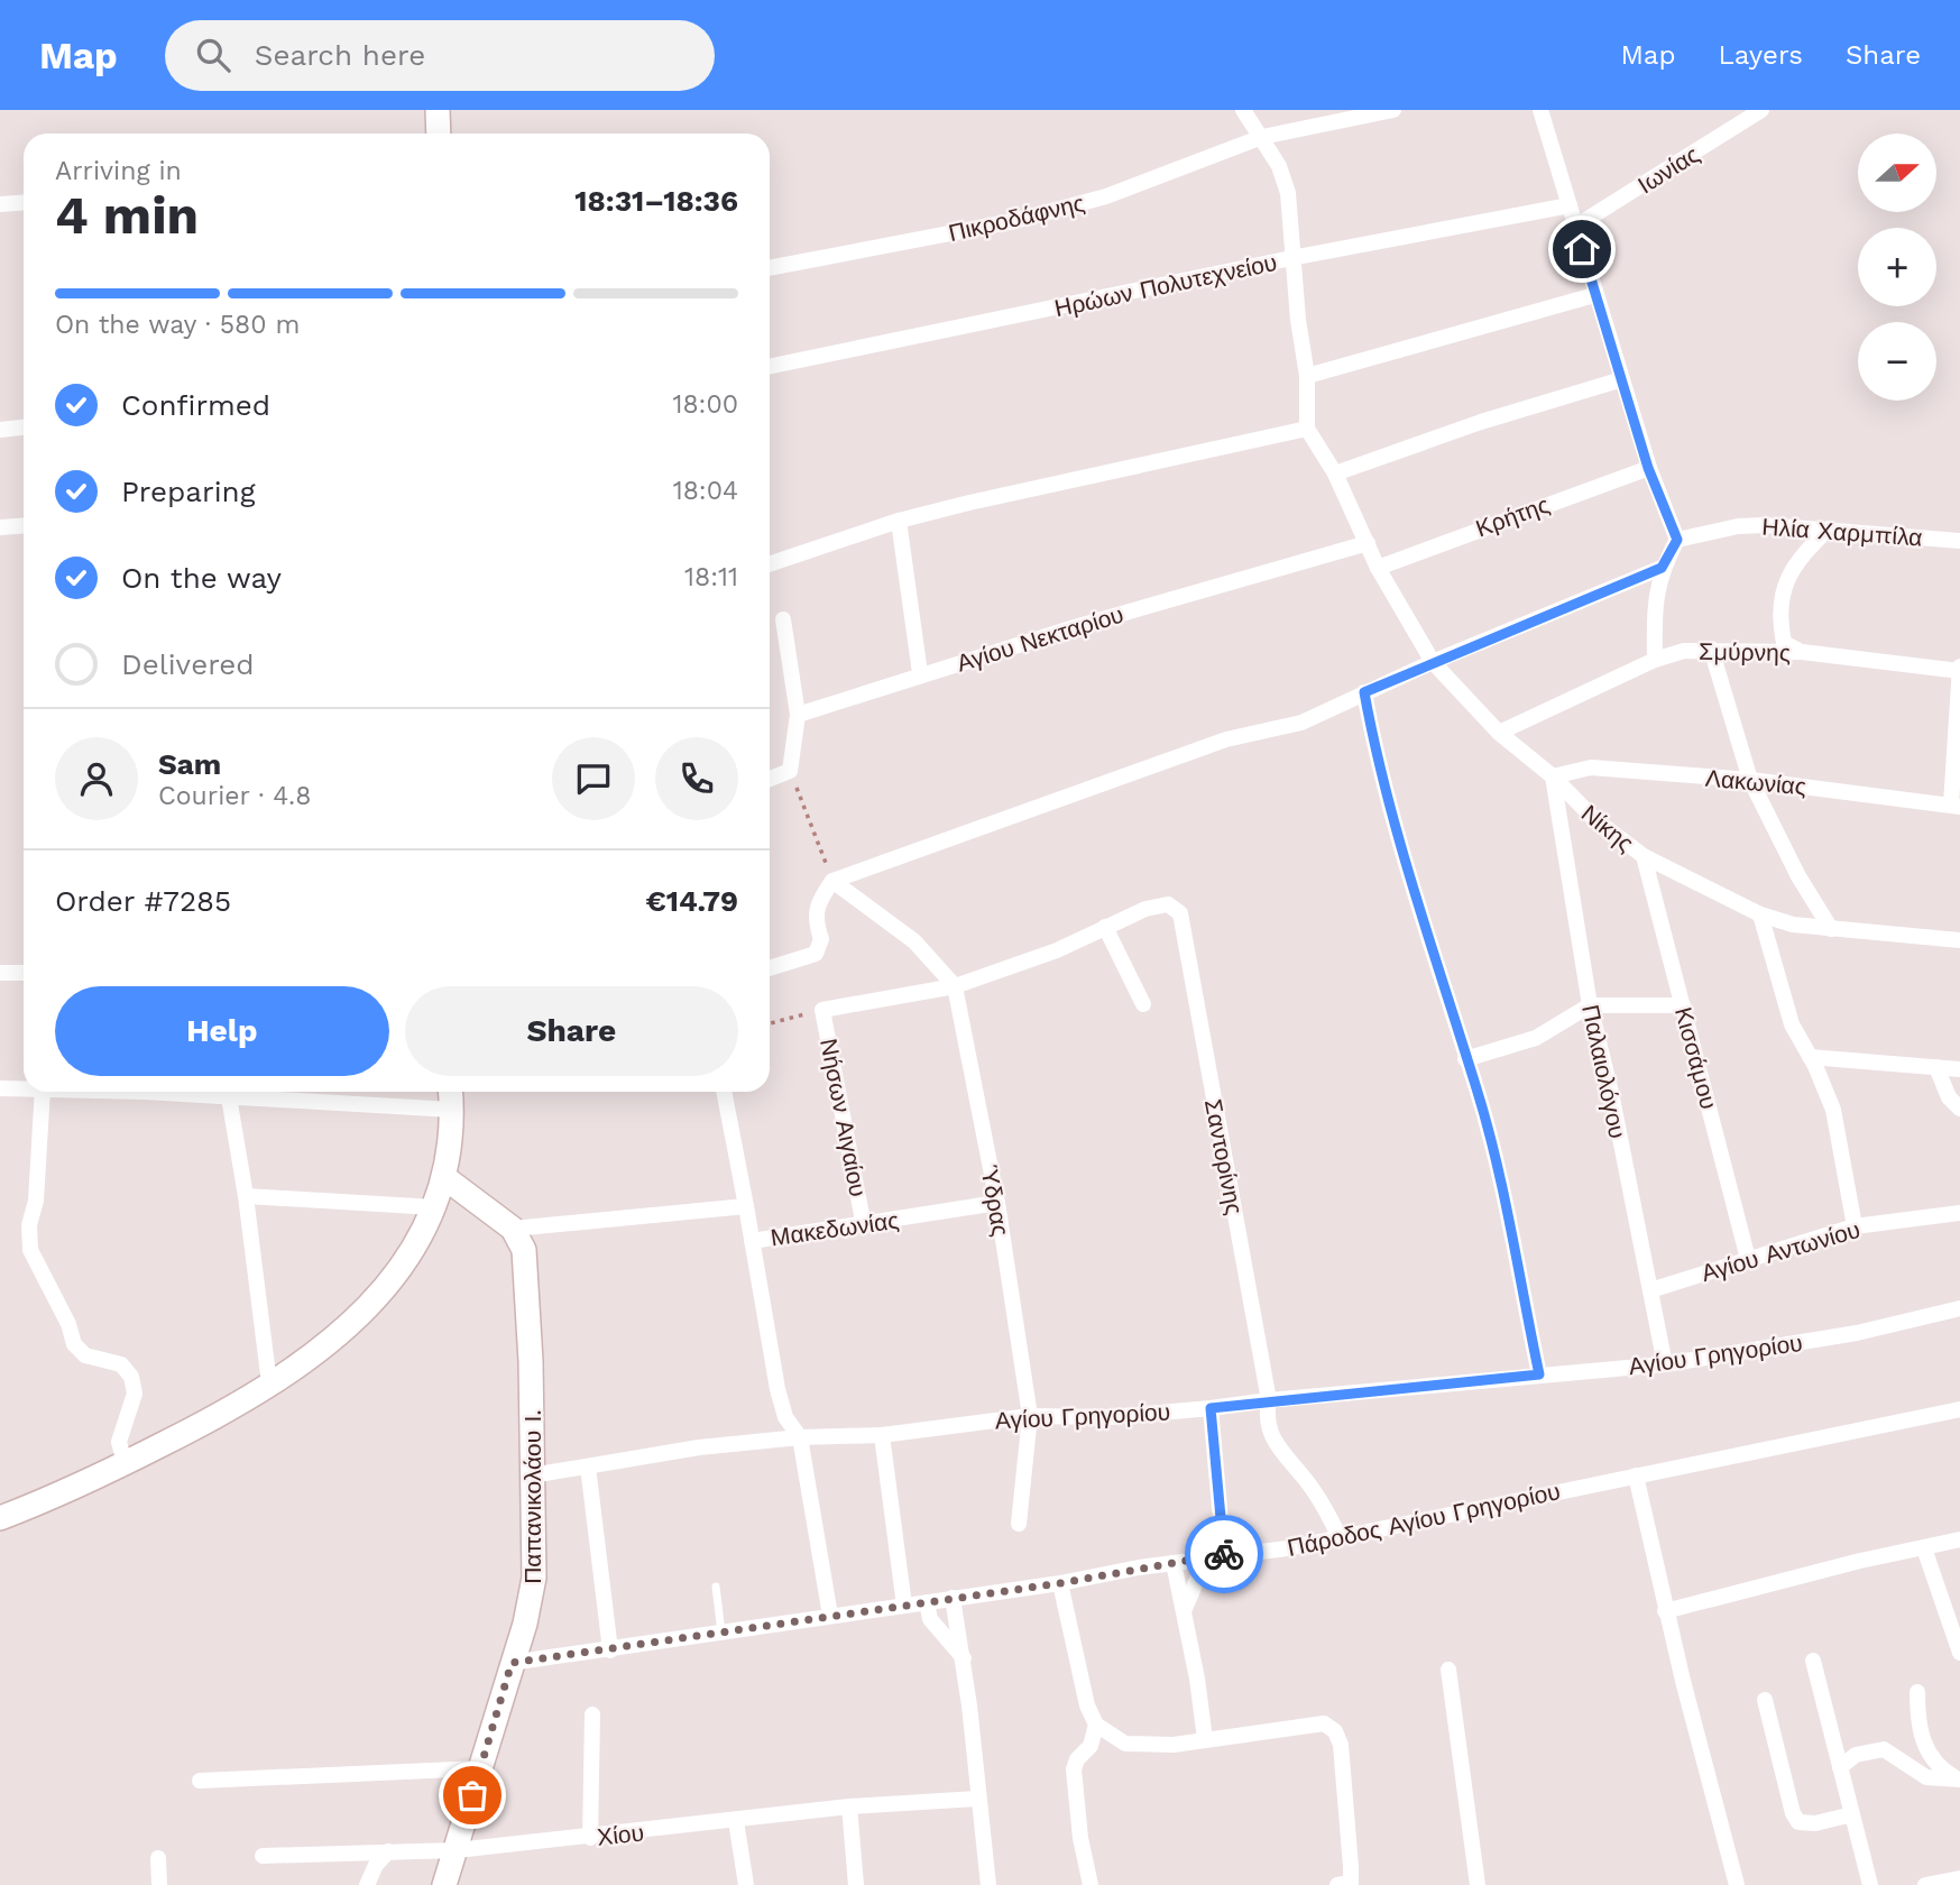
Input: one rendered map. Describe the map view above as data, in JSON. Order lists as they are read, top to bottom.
{
  "streets": {
    "street": [
      "Ιωνίας",
      "Πικροδάφνης",
      "Ηρώων Πολυτεχνείου",
      "Κρήτης",
      "Ηλία Χαρμπίλα",
      "Αγίου Νεκταρίου",
      "Σμύρνης",
      "Λακωνίας",
      "Νίκης",
      "Κισσάμου",
      "Παλαιολόγου",
      "Νήσων Αιγαίου",
      "Σαντορίνης",
      "Ύδρας",
      "Μακεδωνίας",
      "Αγίου Αντωνίου",
      "Αγίου Γρηγορίου",
      "Παπανικολάου Ι.",
      "Πάροδος Αγίου Γρηγορίου",
      "Χίου"
    ]
  },
  "crossings": [
    ["Κρήτης", "Νίκης"],
    ["Αγίου Νεκταρίου", "Νίκης"],
    ["Σμύρνης", "Νίκης"],
    ["Λακωνίας", "Νίκης"],
    ["Λακωνίας", "Παλαιολόγου"],
    ["Νίκης", "Κισσάμου"],
    ["Νίκης", "Παλαιολόγου"],
    ["Κισσάμου", "Αγίου Αντωνίου"],
    ["Παλαιολόγου", "Αγίου Αντωνίου"],
    ["Παλαιολόγου", "Αγίου Γρηγορίου"],
    ["Νήσων Αιγαίου", "Μακεδωνίας"],
    ["Σαντορίνης", "Αγίου Γρηγορίου"],
    ["Σαντορίνης", "Πάροδος Αγίου Γρηγορίου"],
    ["Ύδρας", "Μακεδωνίας"],
    ["Ύδρας", "Αγίου Γρηγορίου"],
    ["Μακεδωνίας", "Παπανικολάου Ι."],
    ["Αγίου Γρηγορίου", "Παπανικολάου Ι."],
    ["Παπανικολάου Ι.", "Πάροδος Αγίου Γρηγορίου"],
    ["Παπανικολάου Ι.", "Χίου"]
  ],
  "north": "right",
  "page": {
    "header": "Map",
    "search": "Search here",
    "nav": ["Map", "Layers", "Share"],
    "map_buttons": ["+", "−"],
    "heading": ["4 min", "Arriving in", "18:31–18:36"],
    "panel": [
      "Sam",
      "Courier · 4.8",
      "Order #7285",
      "€14.79"
    ],
    "bar": "On the way · 580 m",
    "list": [
      ["Confirmed", "18:00"],
      ["Preparing", "18:04"],
      ["On the way", "18:11"],
      "Delivered"
    ],
    "buttons": ["Help", "Share"]
  }
}
